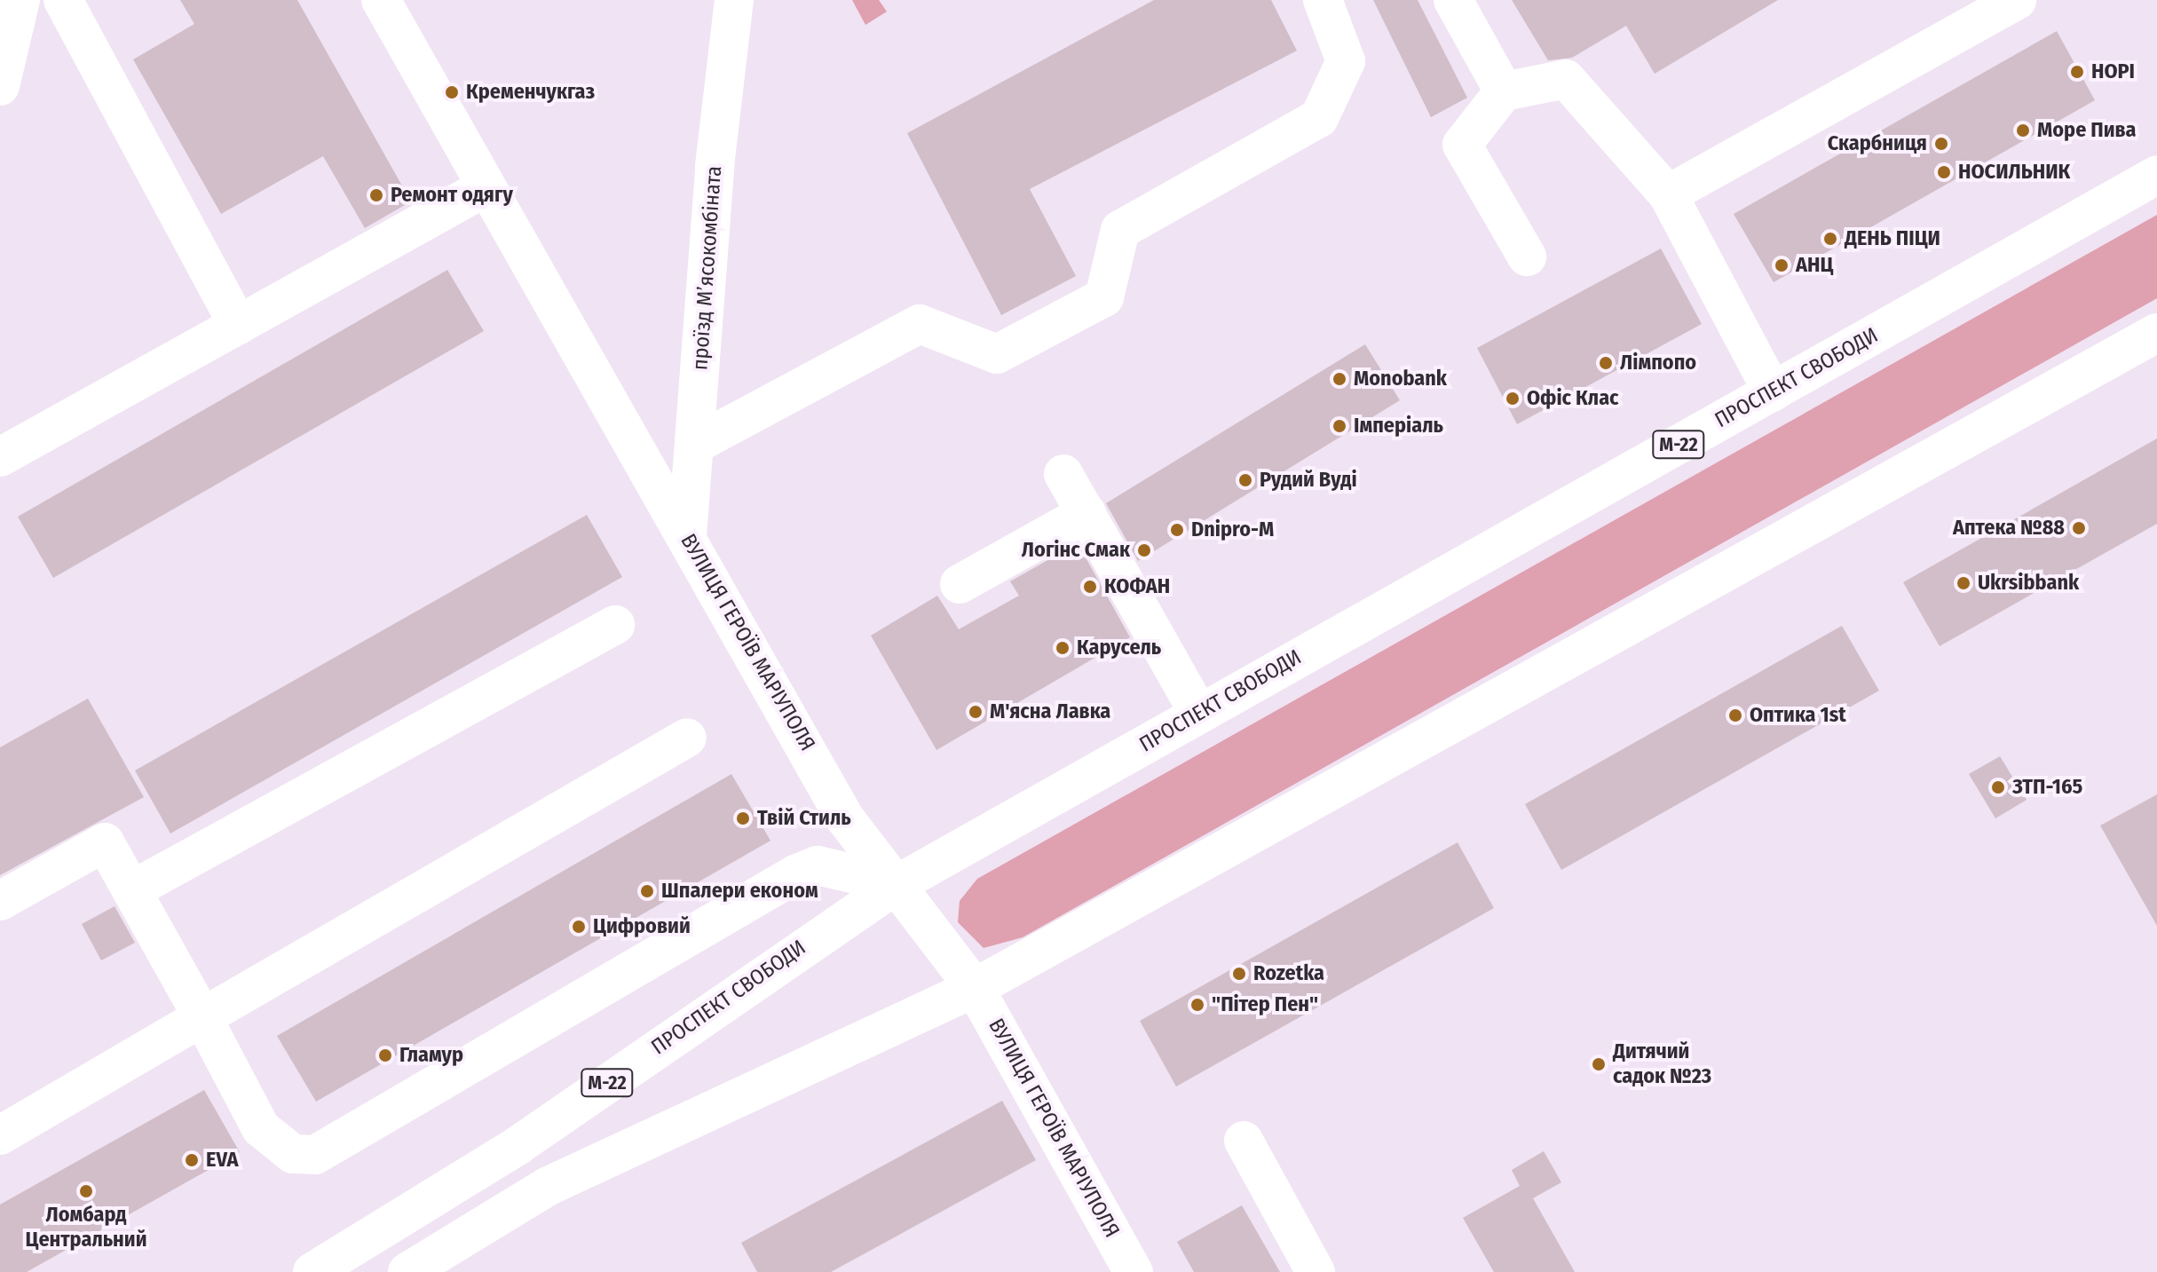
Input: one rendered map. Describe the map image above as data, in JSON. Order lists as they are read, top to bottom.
{
  "streets": {
    "main road": [
      "проїзд Мʼясокомбіната",
      "ПРОСПЕКТ СВОБОДИ",
      "М-22",
      "ВУЛИЦЯ ГЕРОЇВ МАРІУПОЛЯ"
    ]
  },
  "crossings": [
    ["проїзд Мʼясокомбіната", "ВУЛИЦЯ ГЕРОЇВ МАРІУПОЛЯ"],
    ["ПРОСПЕКТ СВОБОДИ", "ВУЛИЦЯ ГЕРОЇВ МАРІУПОЛЯ"]
  ],
  "places": [
    "НОРІ",
    "Кременчукгаз",
    "Море Пива",
    "Скарбниця",
    "НОСИЛЬНИК",
    "Ремонт одягу",
    "ДЕНЬ ПІЦИ",
    "АНЦ",
    "Лімпопо",
    "Monobank",
    "Офіс Клас",
    "Імперіаль",
    "Рудий Вуді",
    "Аптека №88",
    "Dnipro-M",
    "Логінс Смак",
    "Ukrsibbank",
    "КОФАН",
    "Карусель",
    "М'ясна Лавка",
    "Оптика 1st",
    "ЗТП-165",
    "Твій Стиль",
    "Шпалери економ",
    "Цифровий",
    "Rozetka",
    "\"Пітер Пен\"",
    "Гламур",
    "Дитячий садок №23",
    "EVA",
    "Ломбард Центральний"
  ]
}
